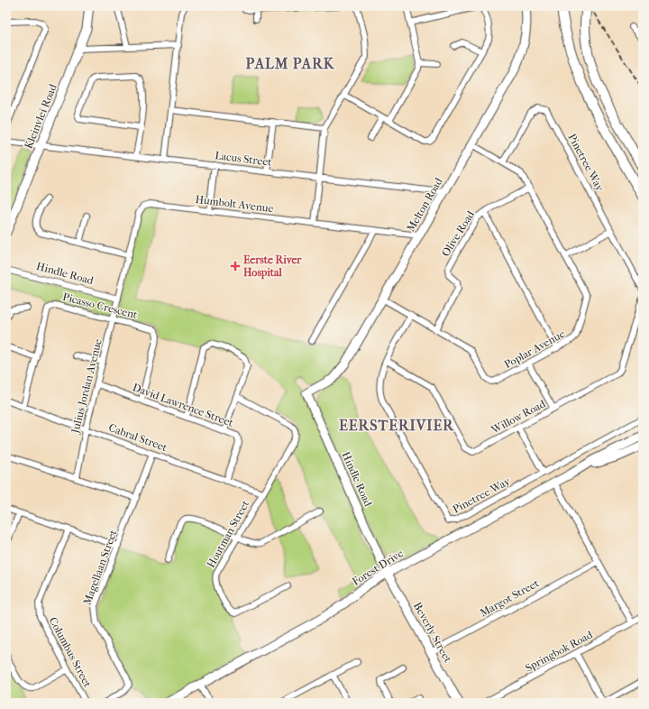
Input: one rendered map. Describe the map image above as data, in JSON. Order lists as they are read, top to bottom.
{
  "streets": {
    "street": [
      "Kleinvlei Road",
      "Lacus Street",
      "Pinetree Way",
      "Humbolt Avenue",
      "Melton Road",
      "Olive Road",
      "Hindle Road",
      "Picasso Crescent",
      "Poplar Avenue",
      "Julius Jordan Avenue",
      "David Lawrence Street",
      "Willow Road",
      "Cabral Street",
      "Houtman Street",
      "Magellaan Street",
      "Forest Drive",
      "Margot Street",
      "Beverly Street",
      "Springbok Road",
      "Columbus Street"
    ]
  },
  "crossings": [
    ["Kleinvlei Road", "Lacus Street"],
    ["Lacus Street", "Melton Road"],
    ["Pinetree Way", "Poplar Avenue"],
    ["Pinetree Way", "Willow Road"],
    ["Humbolt Avenue", "Melton Road"],
    ["Humbolt Avenue", "Hindle Road"],
    ["Humbolt Avenue", "Julius Jordan Avenue"],
    ["Melton Road", "Hindle Road"],
    ["Melton Road", "Poplar Avenue"],
    ["Olive Road", "Poplar Avenue"],
    ["Hindle Road", "Julius Jordan Avenue"],
    ["Hindle Road", "Forest Drive"],
    ["Hindle Road", "Beverly Street"],
    ["Picasso Crescent", "Julius Jordan Avenue"],
    ["Picasso Crescent", "David Lawrence Street"],
    ["Picasso Crescent", "Cabral Street"],
    ["Julius Jordan Avenue", "David Lawrence Street"],
    ["Julius Jordan Avenue", "Cabral Street"],
    ["David Lawrence Street", "Cabral Street"],
    ["Cabral Street", "Houtman Street"],
    ["Cabral Street", "Magellaan Street"],
    ["Forest Drive", "Beverly Street"],
    ["Margot Street", "Beverly Street"]
  ],
  "districts": ["PALM PARK", "EERSTERIVIER"],
  "places": {
    "health": ["Eerste River Hospital"]
  }
}
